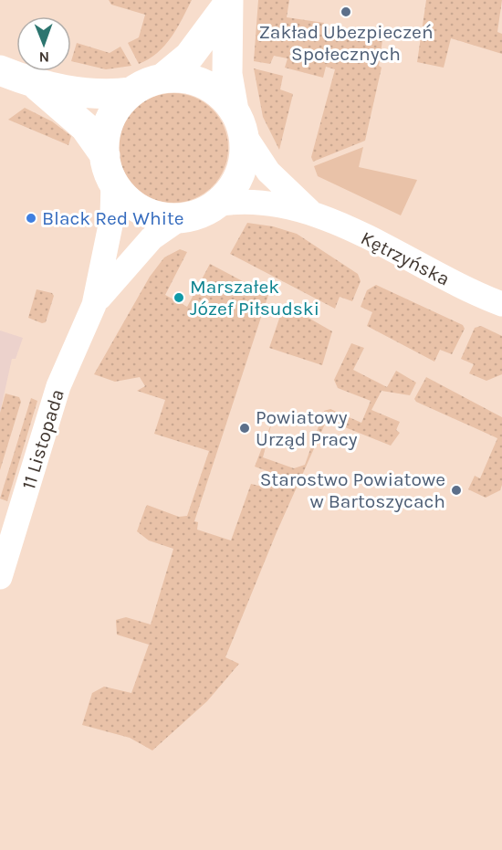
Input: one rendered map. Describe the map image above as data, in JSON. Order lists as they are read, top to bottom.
{
  "streets": {
    "street": ["Kętrzyńska", "11 Listopada"]
  },
  "crossings": [
    ["Kętrzyńska", "11 Listopada"]
  ],
  "places": [
    "Zakład Ubezpieczeń Społecznych",
    "Black Red White",
    "Marszałek Józef Piłsudski",
    "Powiatowy Urząd Pracy",
    "Starostwo Powiatowe w Bartoszycach"
  ],
  "north": "bottom"
}
